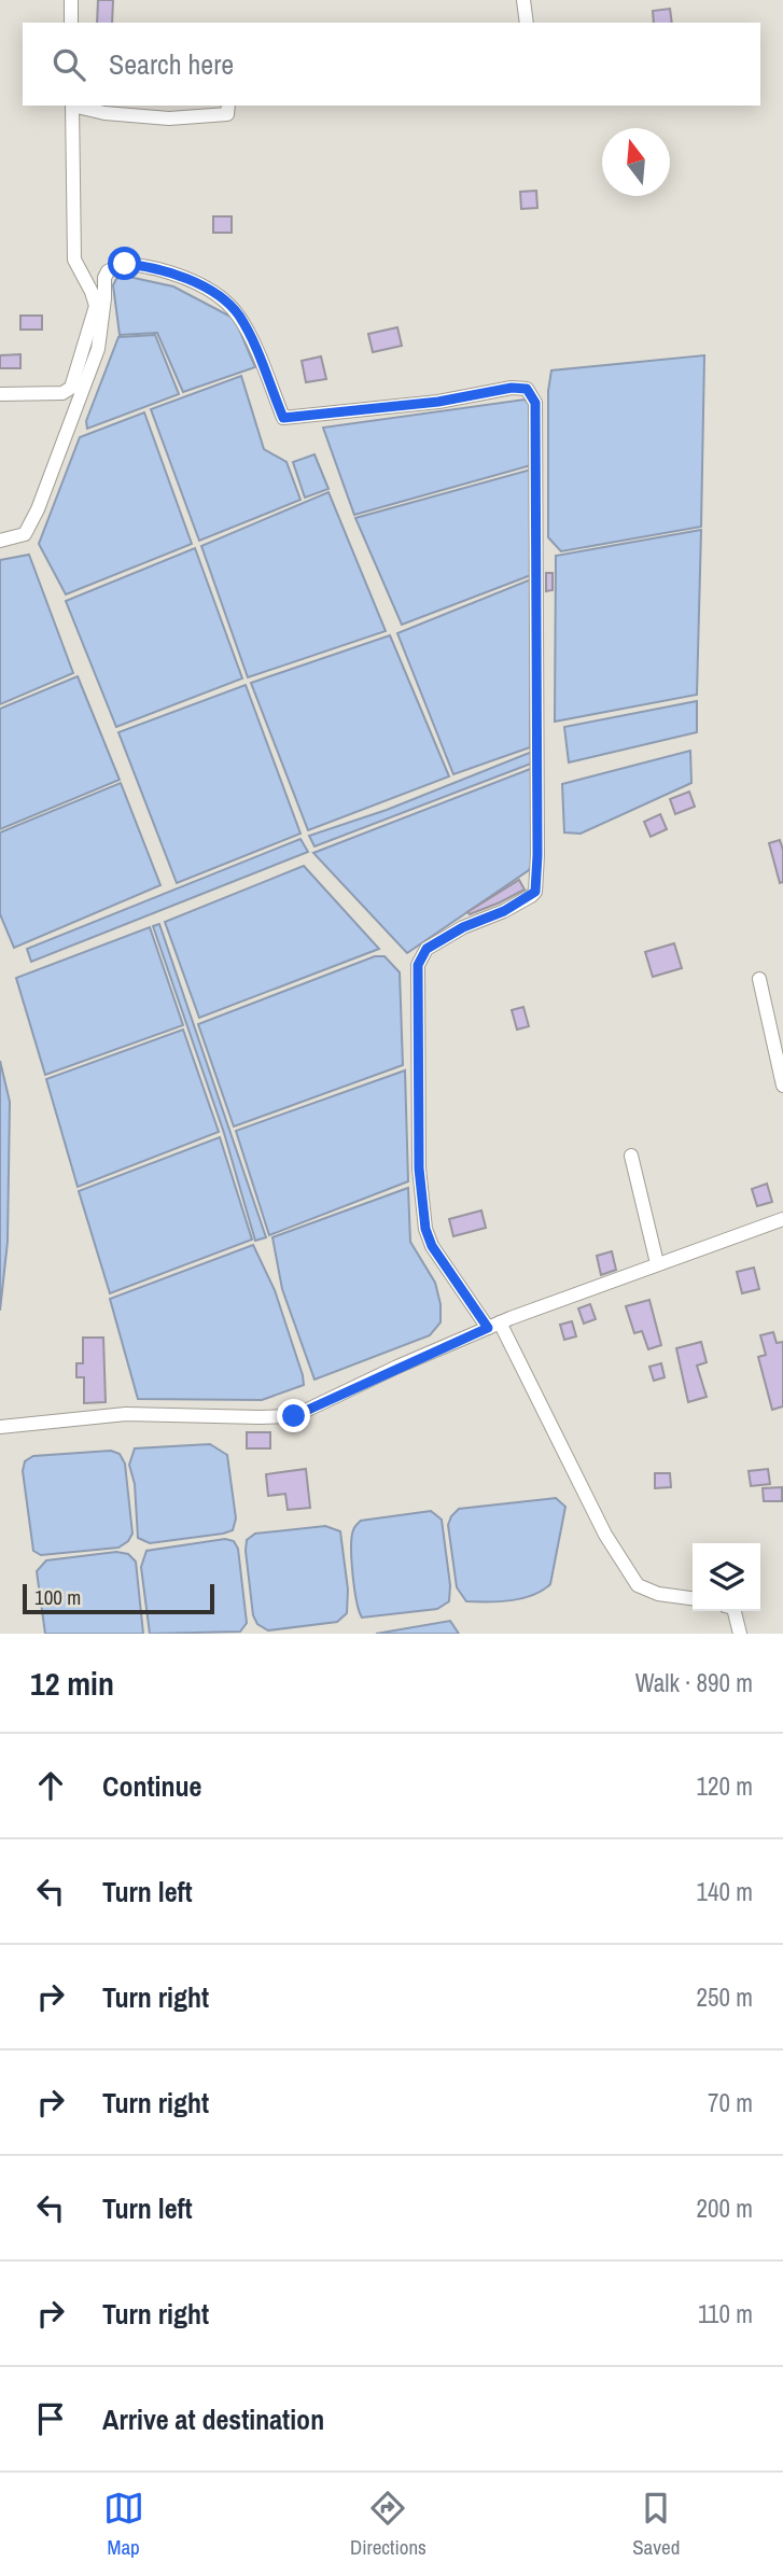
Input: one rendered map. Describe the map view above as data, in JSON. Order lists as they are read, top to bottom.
{
  "scale_bar": "100 m",
  "north": "top",
  "page": {
    "search": "Search here",
    "scale": "100 m",
    "heading": ["12 min", "Walk · 890 m"],
    "list": [
      ["Continue", "120 m"],
      ["Turn left", "140 m"],
      ["Turn right", "250 m"],
      ["Turn right", "70 m"],
      ["Turn left", "200 m"],
      ["Turn right", "110 m"],
      "Arrive at destination"
    ],
    "nav": ["Map", "Directions", "Saved"]
  }
}
